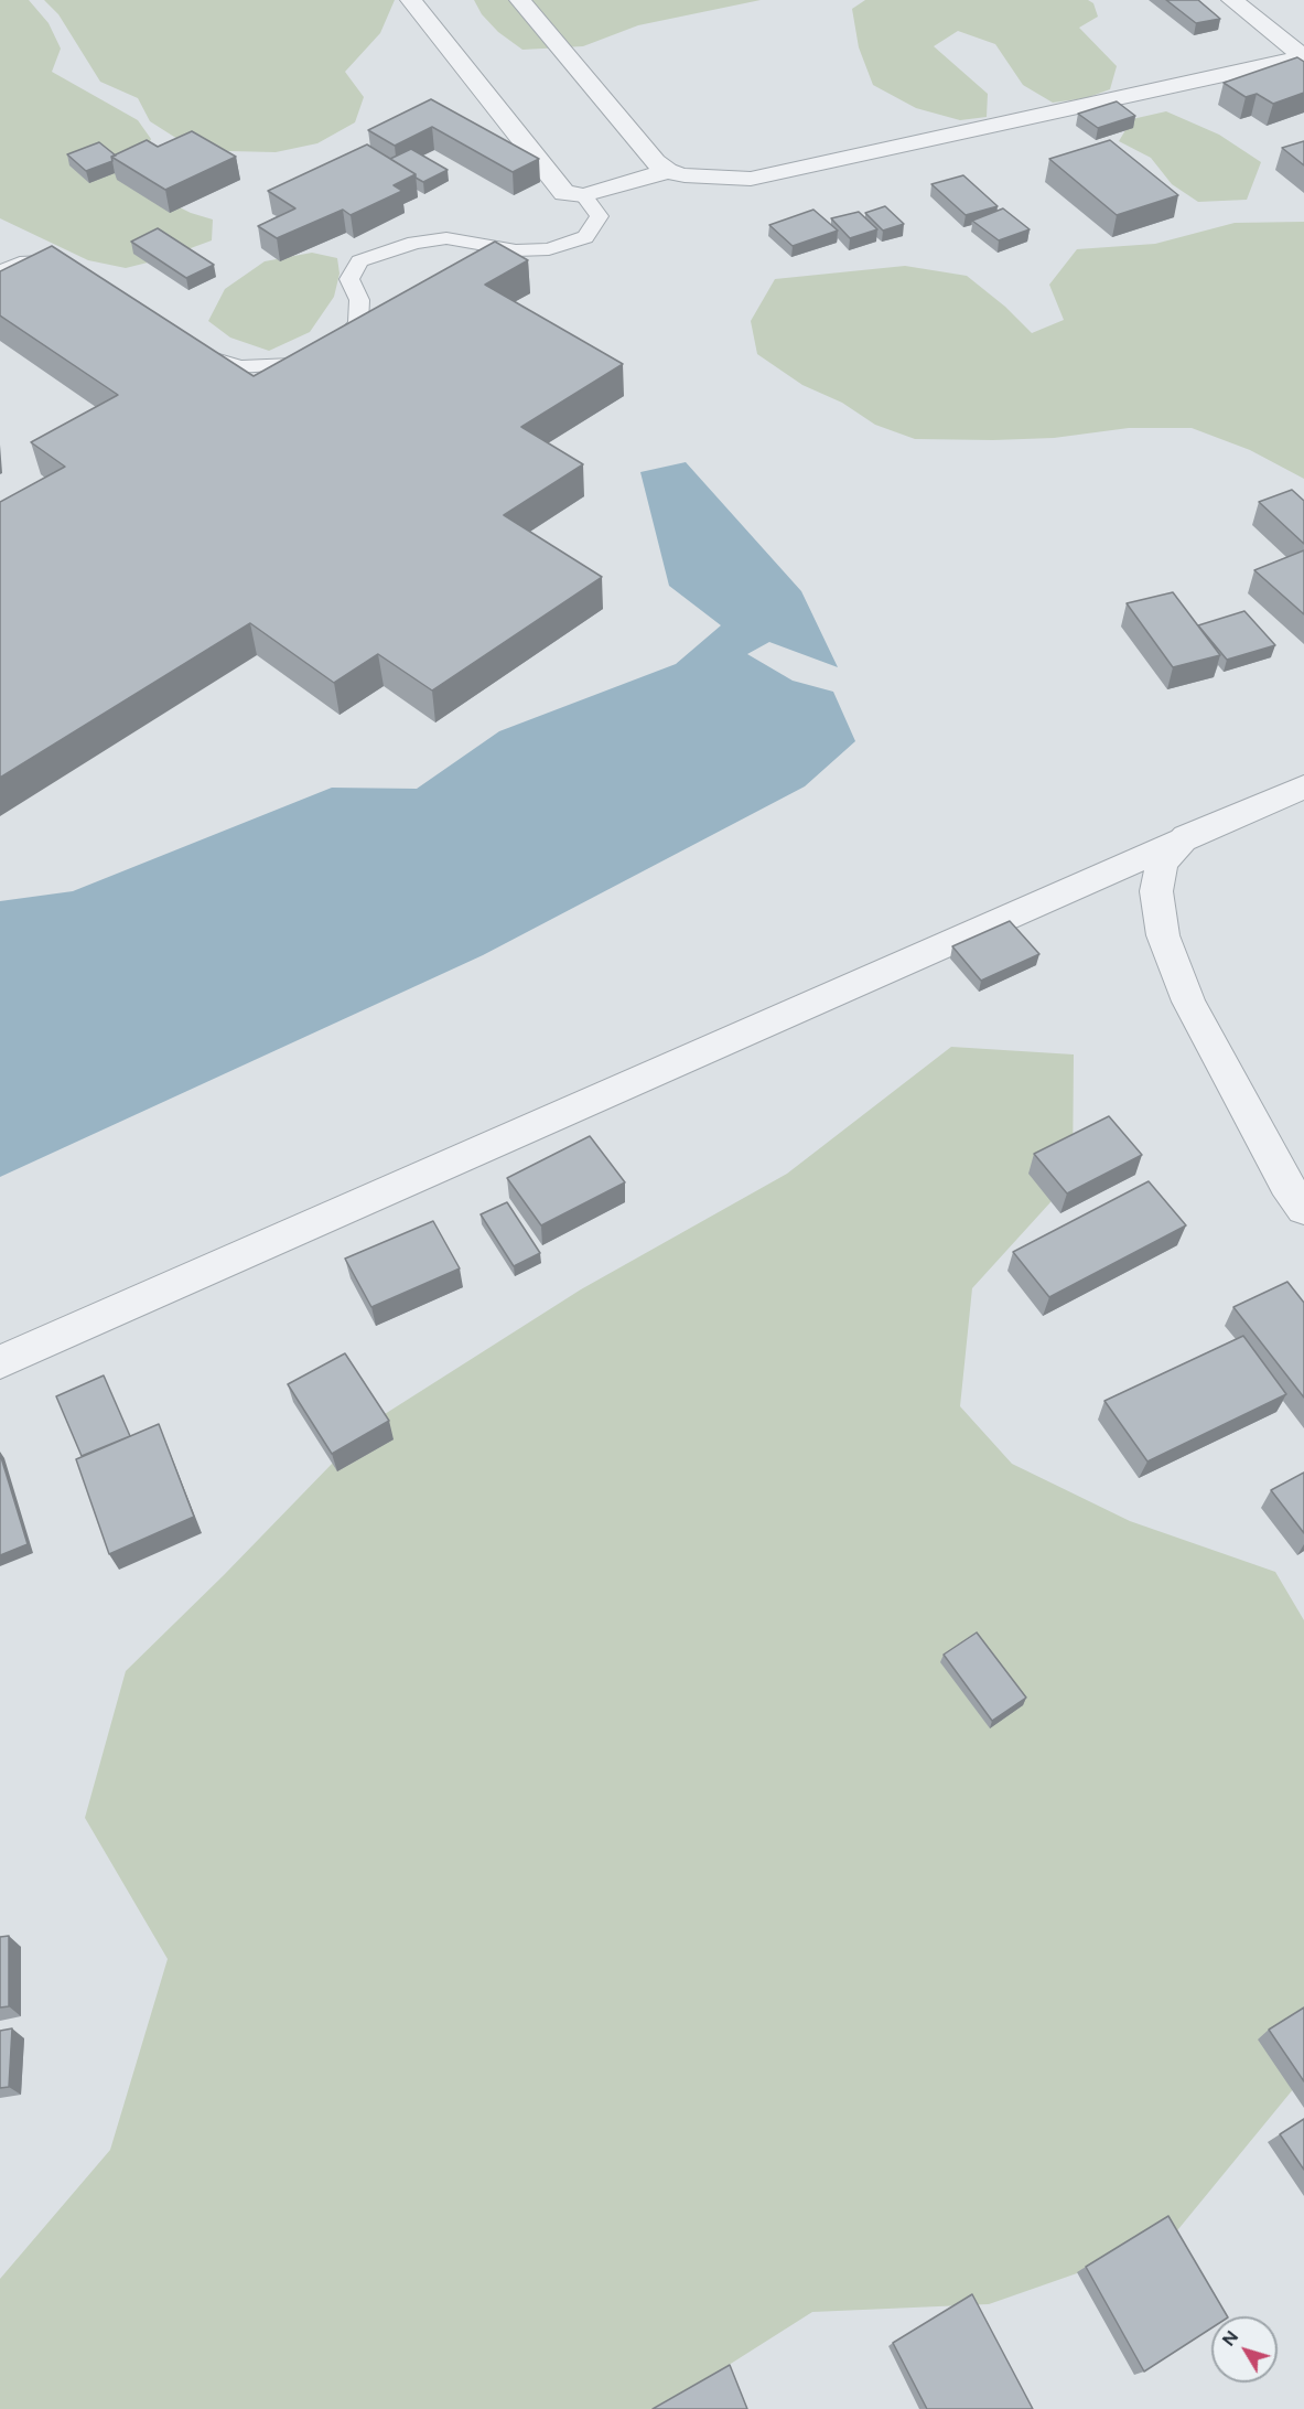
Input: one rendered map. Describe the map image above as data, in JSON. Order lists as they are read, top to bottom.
{
  "north": "top left"
}
